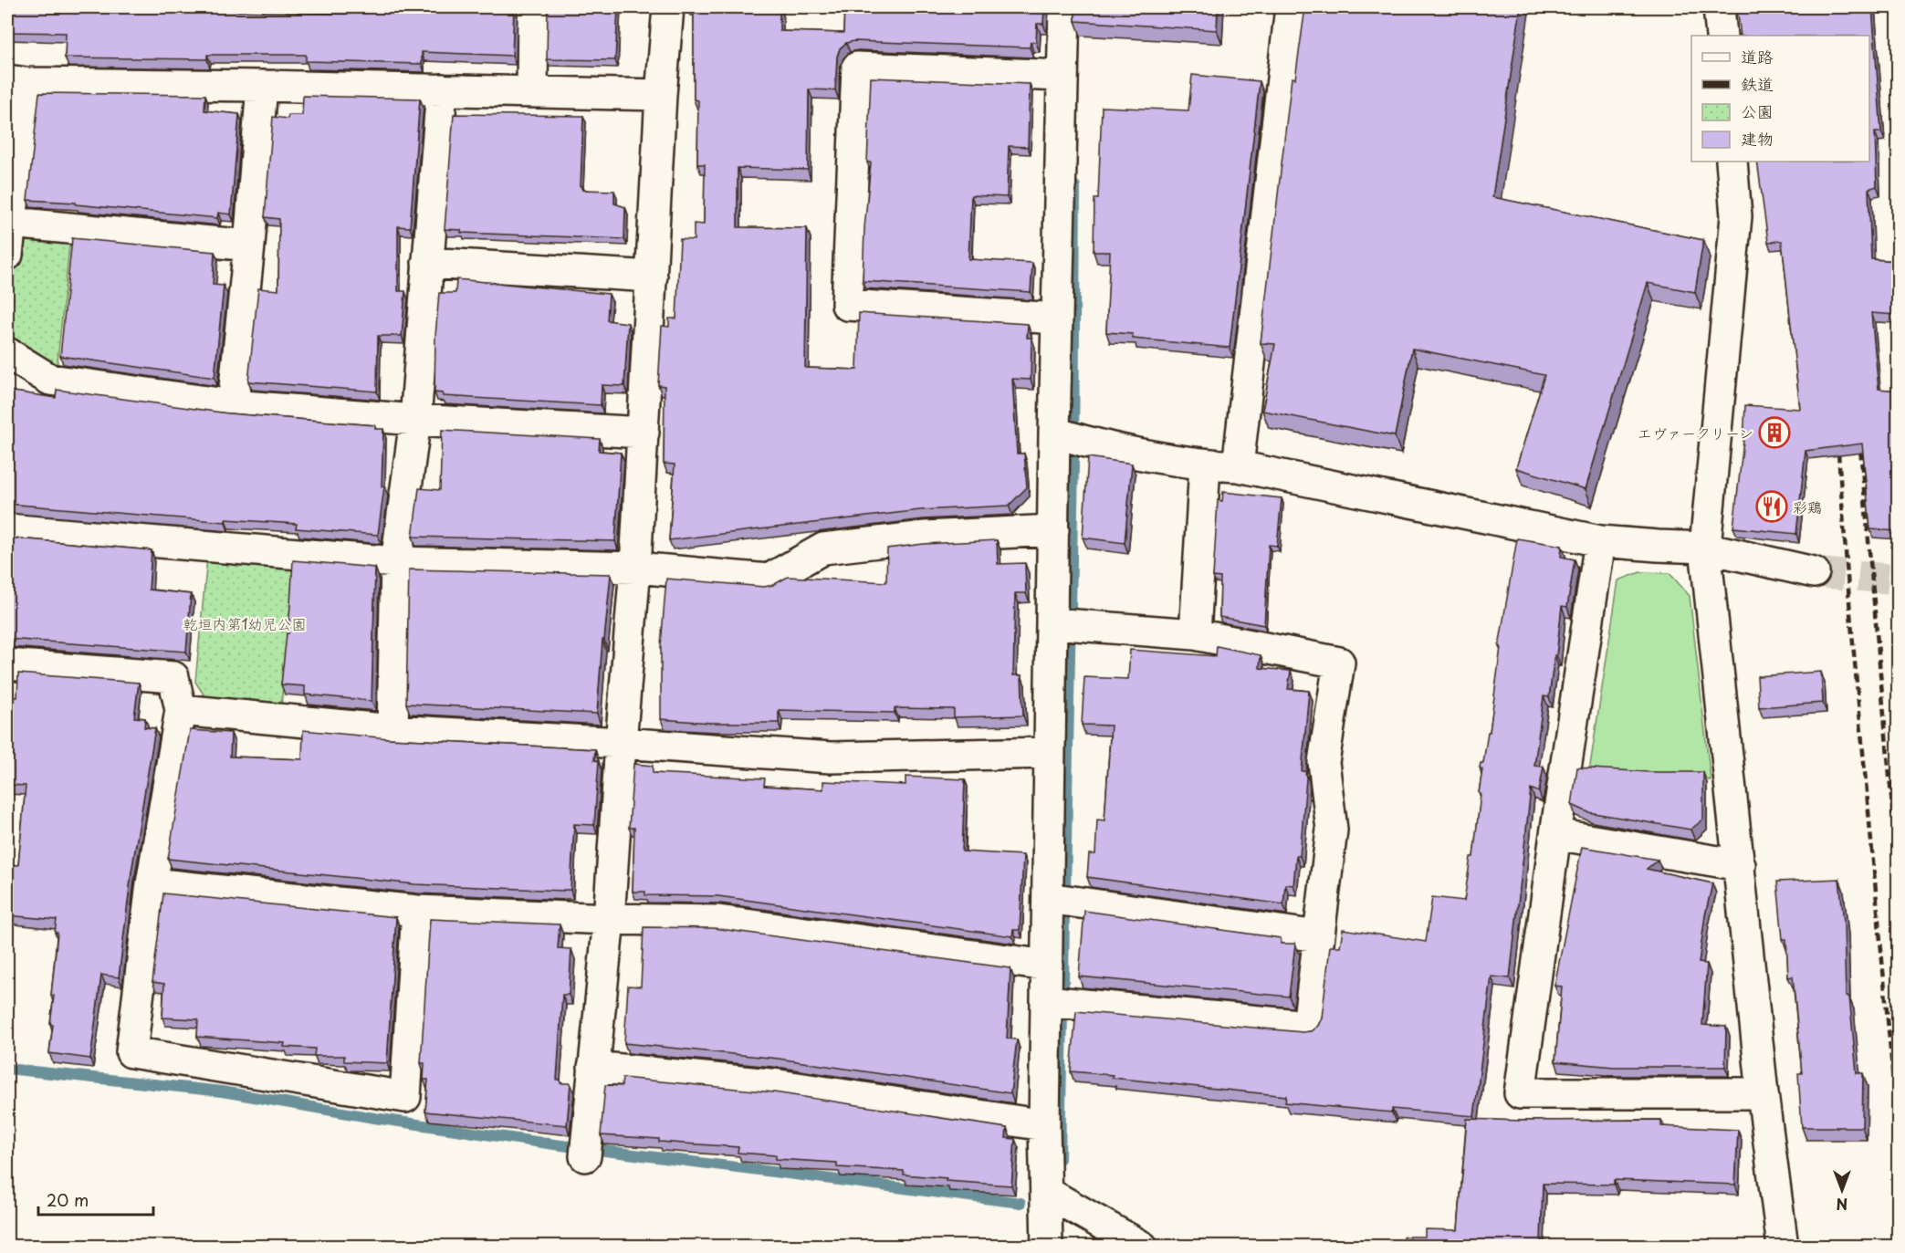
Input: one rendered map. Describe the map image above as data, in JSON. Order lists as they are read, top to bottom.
{
  "parks": ["乾垣内第1幼児公園"],
  "places": {
    "building": ["エヴァークリーン"],
    "restaurant": ["彩鶏"]
  },
  "legend": [
    "道路",
    "鉄道",
    "公園",
    "建物"
  ],
  "scale_bar": "20 m",
  "north": "bottom"
}
